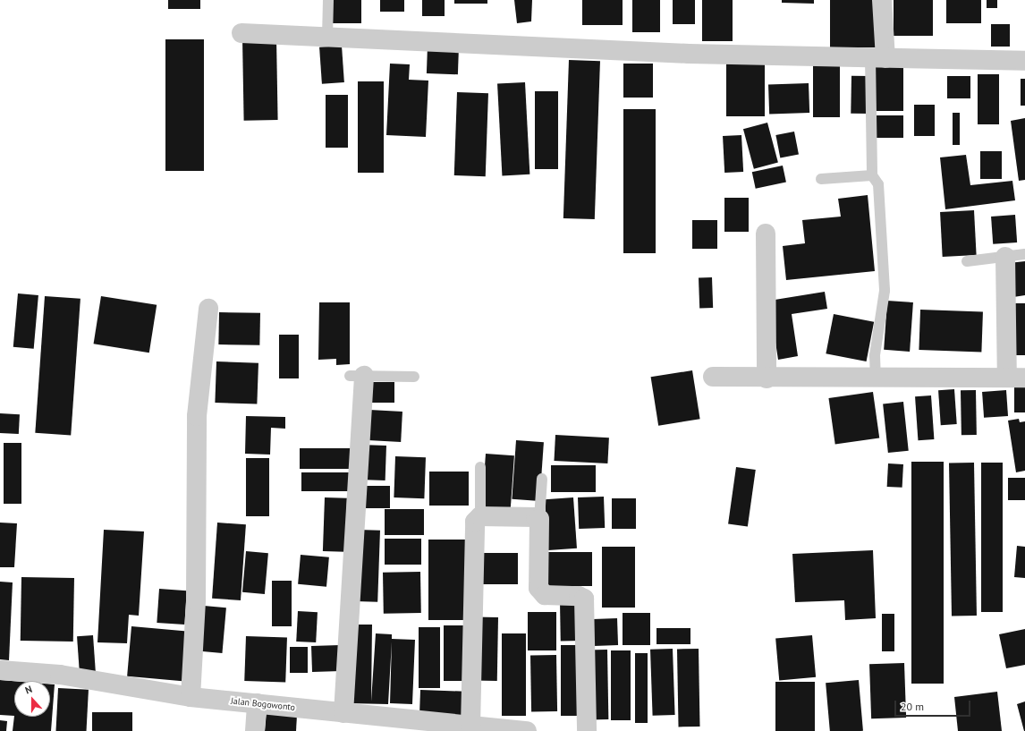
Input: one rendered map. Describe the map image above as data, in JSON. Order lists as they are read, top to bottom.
{
  "streets": {
    "street": ["Jalan Bogowonto"]
  },
  "scale_bar": "20 m",
  "north": "top"
}
